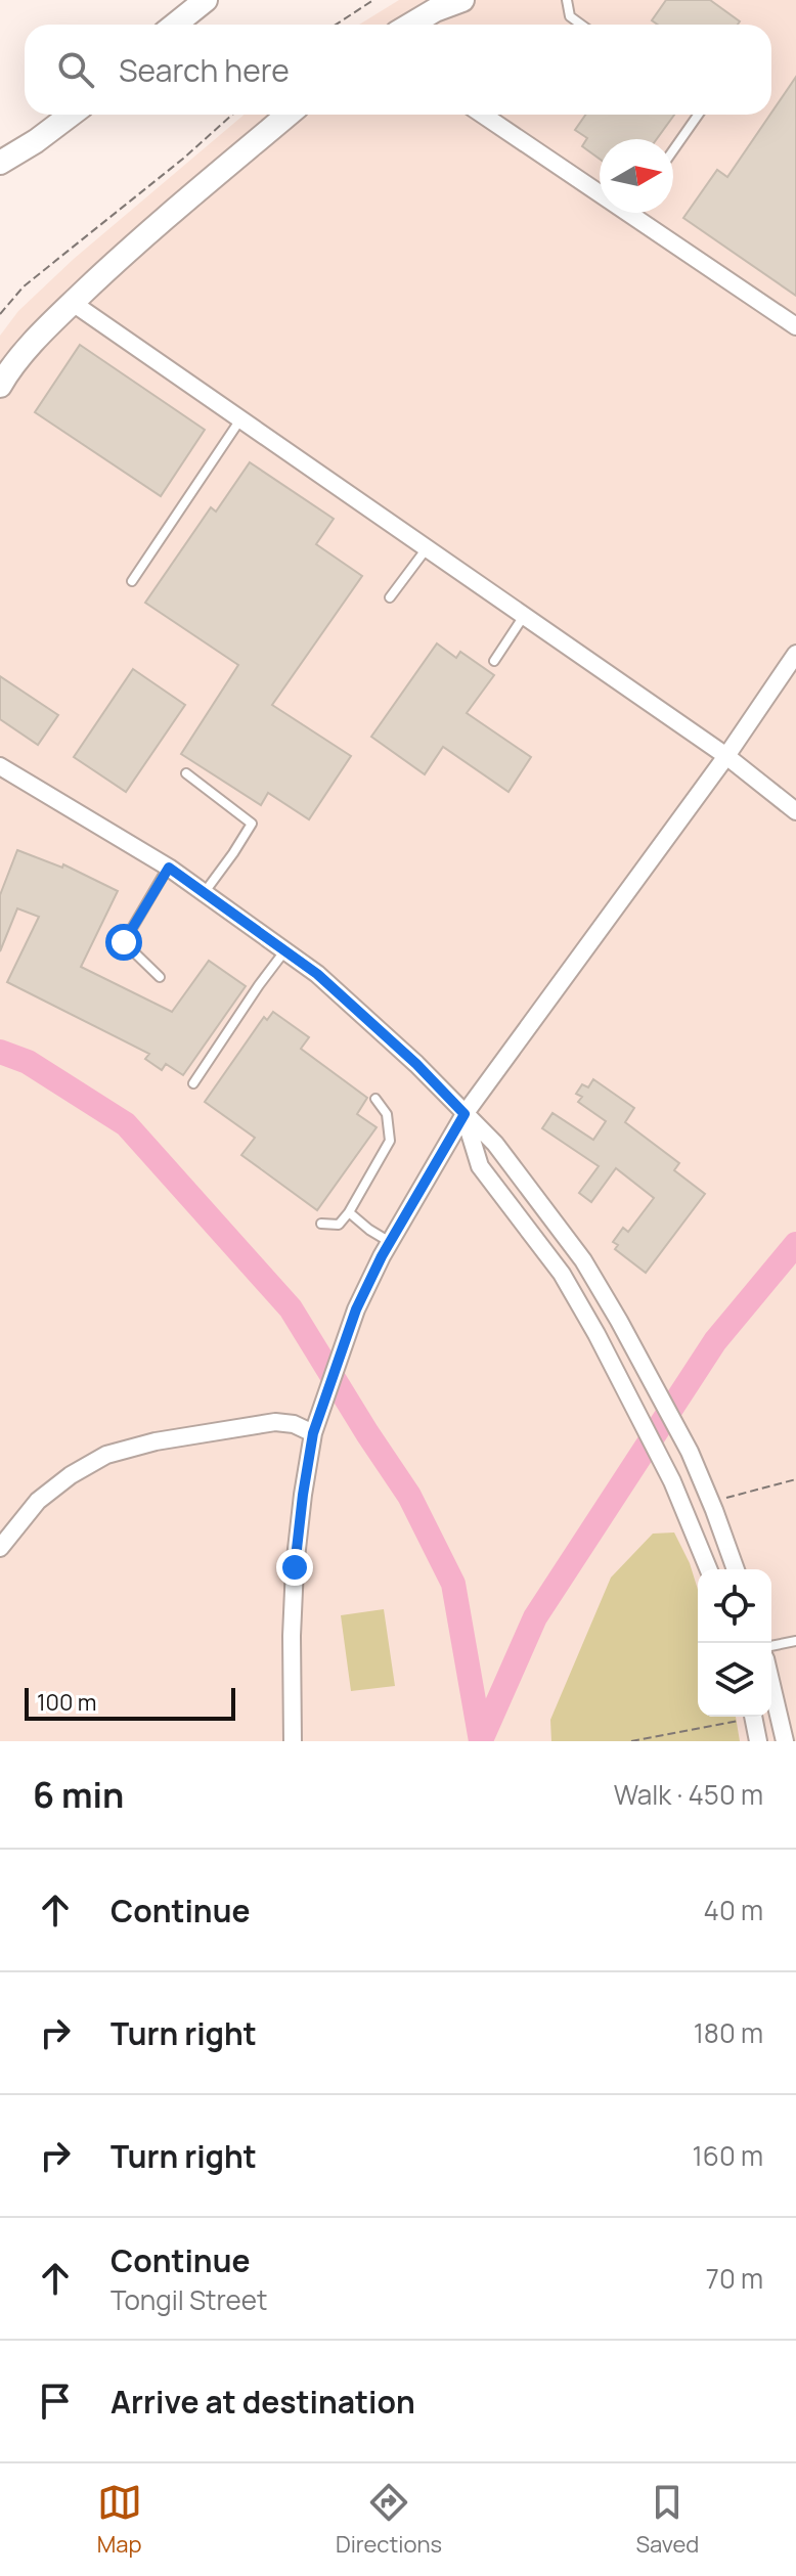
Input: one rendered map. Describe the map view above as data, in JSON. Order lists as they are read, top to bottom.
{
  "scale_bar": "100 m",
  "north": "right",
  "page": {
    "search": "Search here",
    "scale": "100 m",
    "heading": ["6 min", "Walk · 450 m"],
    "list": [
      ["Continue", "40 m"],
      ["Turn right", "180 m"],
      ["Turn right", "160 m"],
      ["Continue", "Tongil Street", "70 m"],
      "Arrive at destination"
    ],
    "nav": ["Map", "Directions", "Saved"]
  }
}
